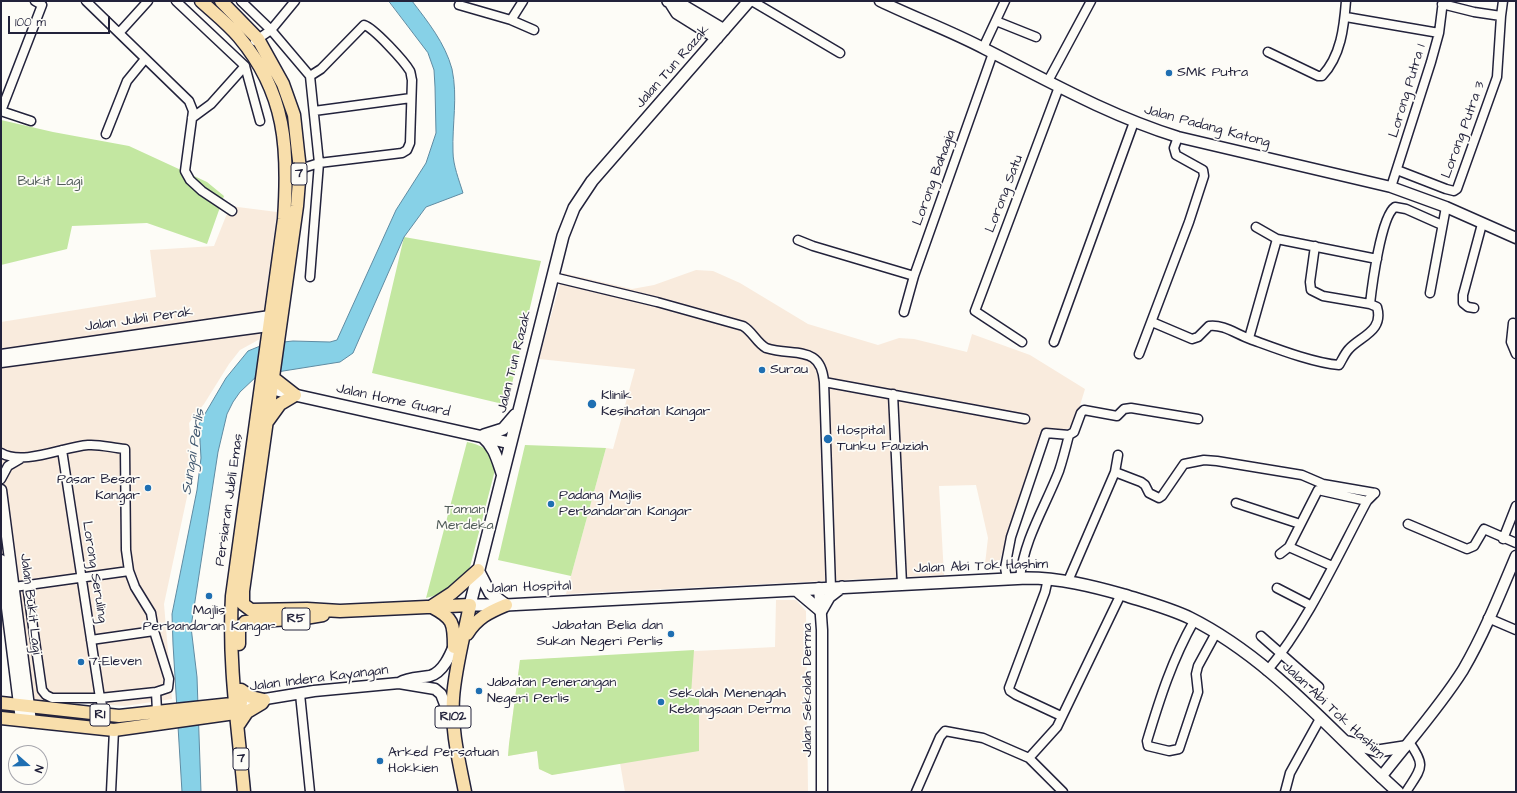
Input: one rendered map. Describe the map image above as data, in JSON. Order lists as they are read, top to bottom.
{
  "streets": {
    "main road": [
      "Jalan Tun Razak",
      "7",
      "Jalan Home Guard",
      "Persiaran Jubli Emas",
      "Jalan Abi Tok Hashim",
      "Jalan Hospital",
      "R5",
      "R1",
      "R102"
    ],
    "street": [
      "Lorong Putra 1",
      "Jalan Padang Katong",
      "Lorong Putra 3",
      "Lorong Bahagia",
      "Lorong Satu",
      "Jalan Jubli Perak",
      "Lorong Seruling",
      "Jalan Bukit Lagi",
      "Jalan Indera Kayangan",
      "Jalan Sekolah Derma"
    ]
  },
  "crossings": [
    ["Jalan Tun Razak", "Jalan Home Guard"],
    ["Jalan Tun Razak", "Jalan Hospital"],
    ["Lorong Putra 1", "Jalan Padang Katong"],
    ["Lorong Putra 1", "Lorong Putra 3"],
    ["Jalan Padang Katong", "Lorong Bahagia"],
    ["Jalan Padang Katong", "Lorong Satu"],
    ["7", "Jalan Jubli Perak"],
    ["7", "Persiaran Jubli Emas"],
    ["7", "Jalan Indera Kayangan"],
    ["7", "R1"],
    ["Persiaran Jubli Emas", "Jalan Hospital"],
    ["Jalan Abi Tok Hashim", "Jalan Hospital"],
    ["Lorong Seruling", "R1"],
    ["Jalan Hospital", "Jalan Sekolah Derma"],
    ["Jalan Bukit Lagi", "R1"],
    ["Jalan Indera Kayangan", "R1"]
  ],
  "water": ["Sungai Perlis"],
  "parks": ["Bukit Lagi", "Taman Merdeka"],
  "places": [
    "SMK Putra",
    "Surau",
    "Klinik Kesihatan Kangar",
    "Hospital Tunku Fauziah",
    "Pasar Besar Kangar",
    "Padang Majlis Perbandaran Kangar",
    "Majlis Perbandaran Kangar",
    "Jabatan Belia dan Sukan Negeri Perlis",
    "7-Eleven",
    "Jabatan Penerangan Negeri Perlis",
    "Sekolah Menengah Kebangsaan Derma",
    "Arked Persatuan Hokkien"
  ],
  "scale_bar": "100 m",
  "north": "right"
}
